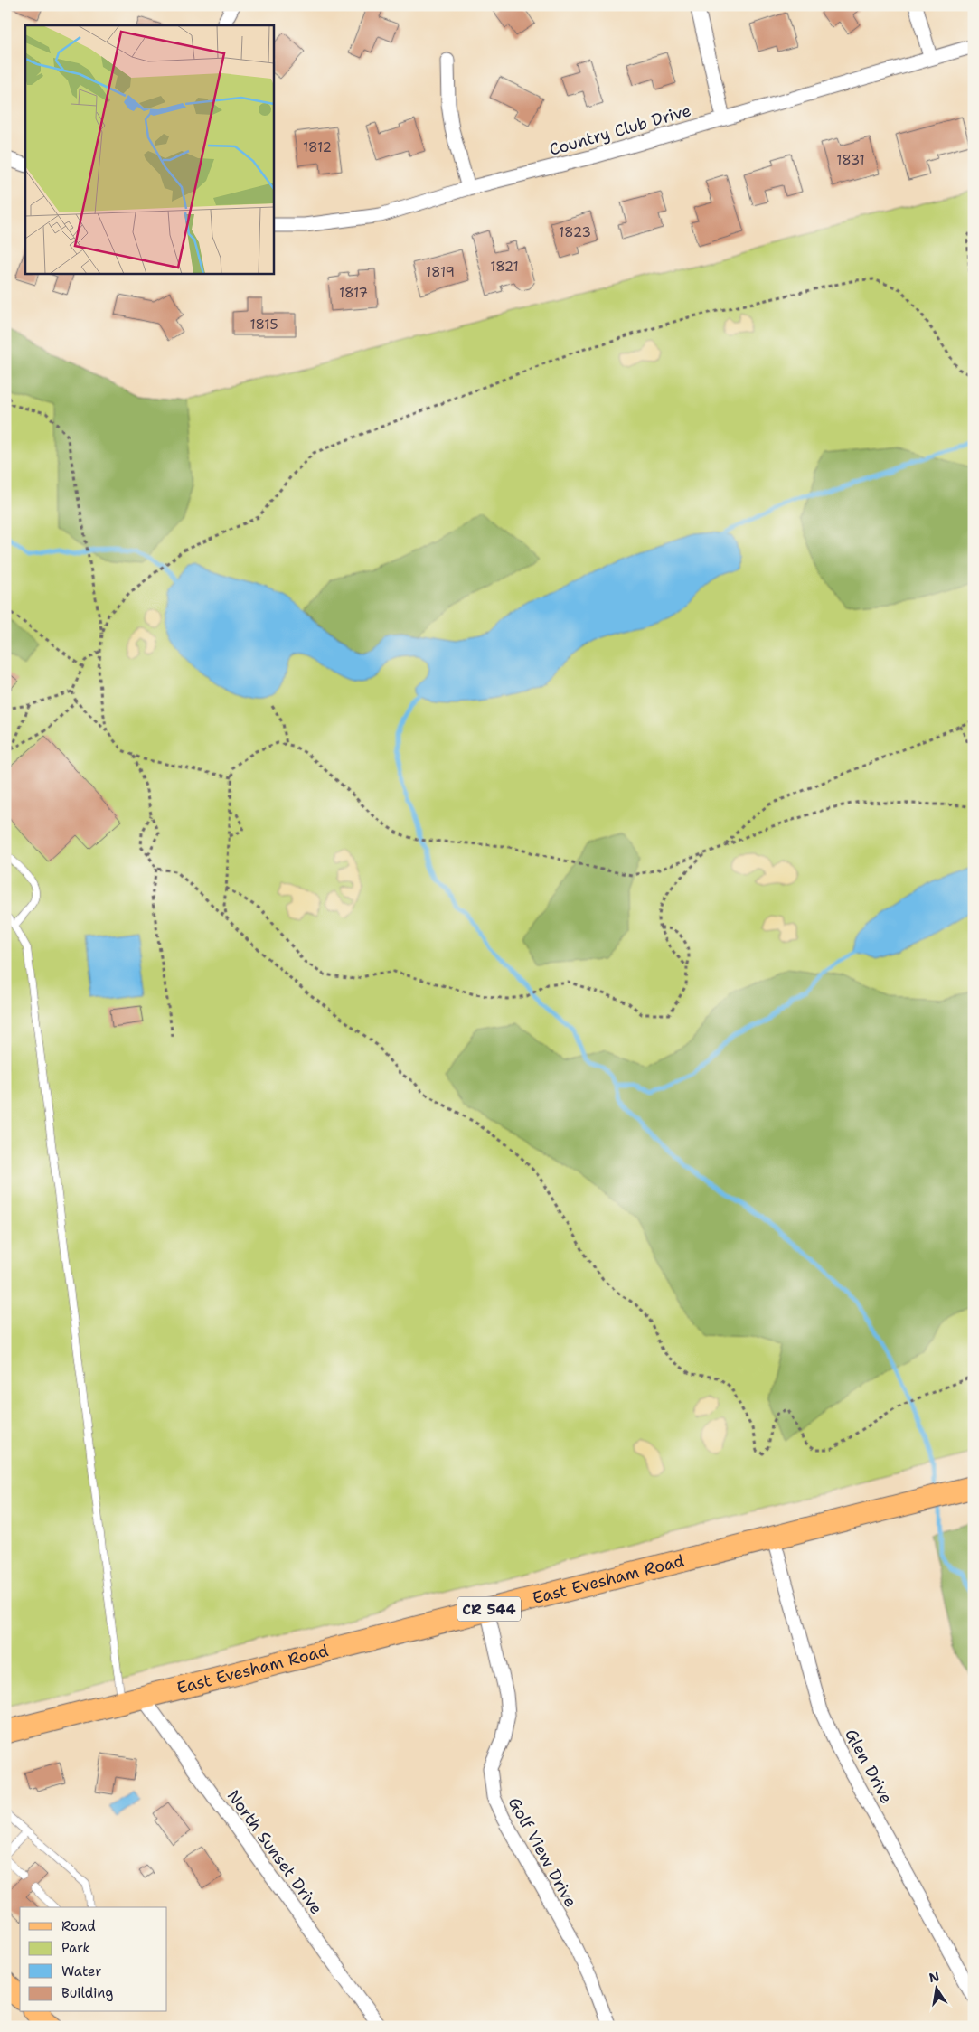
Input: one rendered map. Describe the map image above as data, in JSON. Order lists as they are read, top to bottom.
{
  "streets": {
    "main road": ["East Evesham Road", "CR 544"],
    "street": [
      "Country Club Drive",
      "Glen Drive",
      "North Sunset Drive",
      "Golf View Drive"
    ]
  },
  "crossings": [
    ["East Evesham Road", "Glen Drive"],
    ["East Evesham Road", "North Sunset Drive"],
    ["East Evesham Road", "Golf View Drive"]
  ],
  "house_numbers": [
    "1812",
    "1831",
    "1823",
    "1821",
    "1819",
    "1817",
    "1815"
  ],
  "legend": [
    "Road",
    "Park",
    "Water",
    "Building"
  ],
  "north": "top"
}
